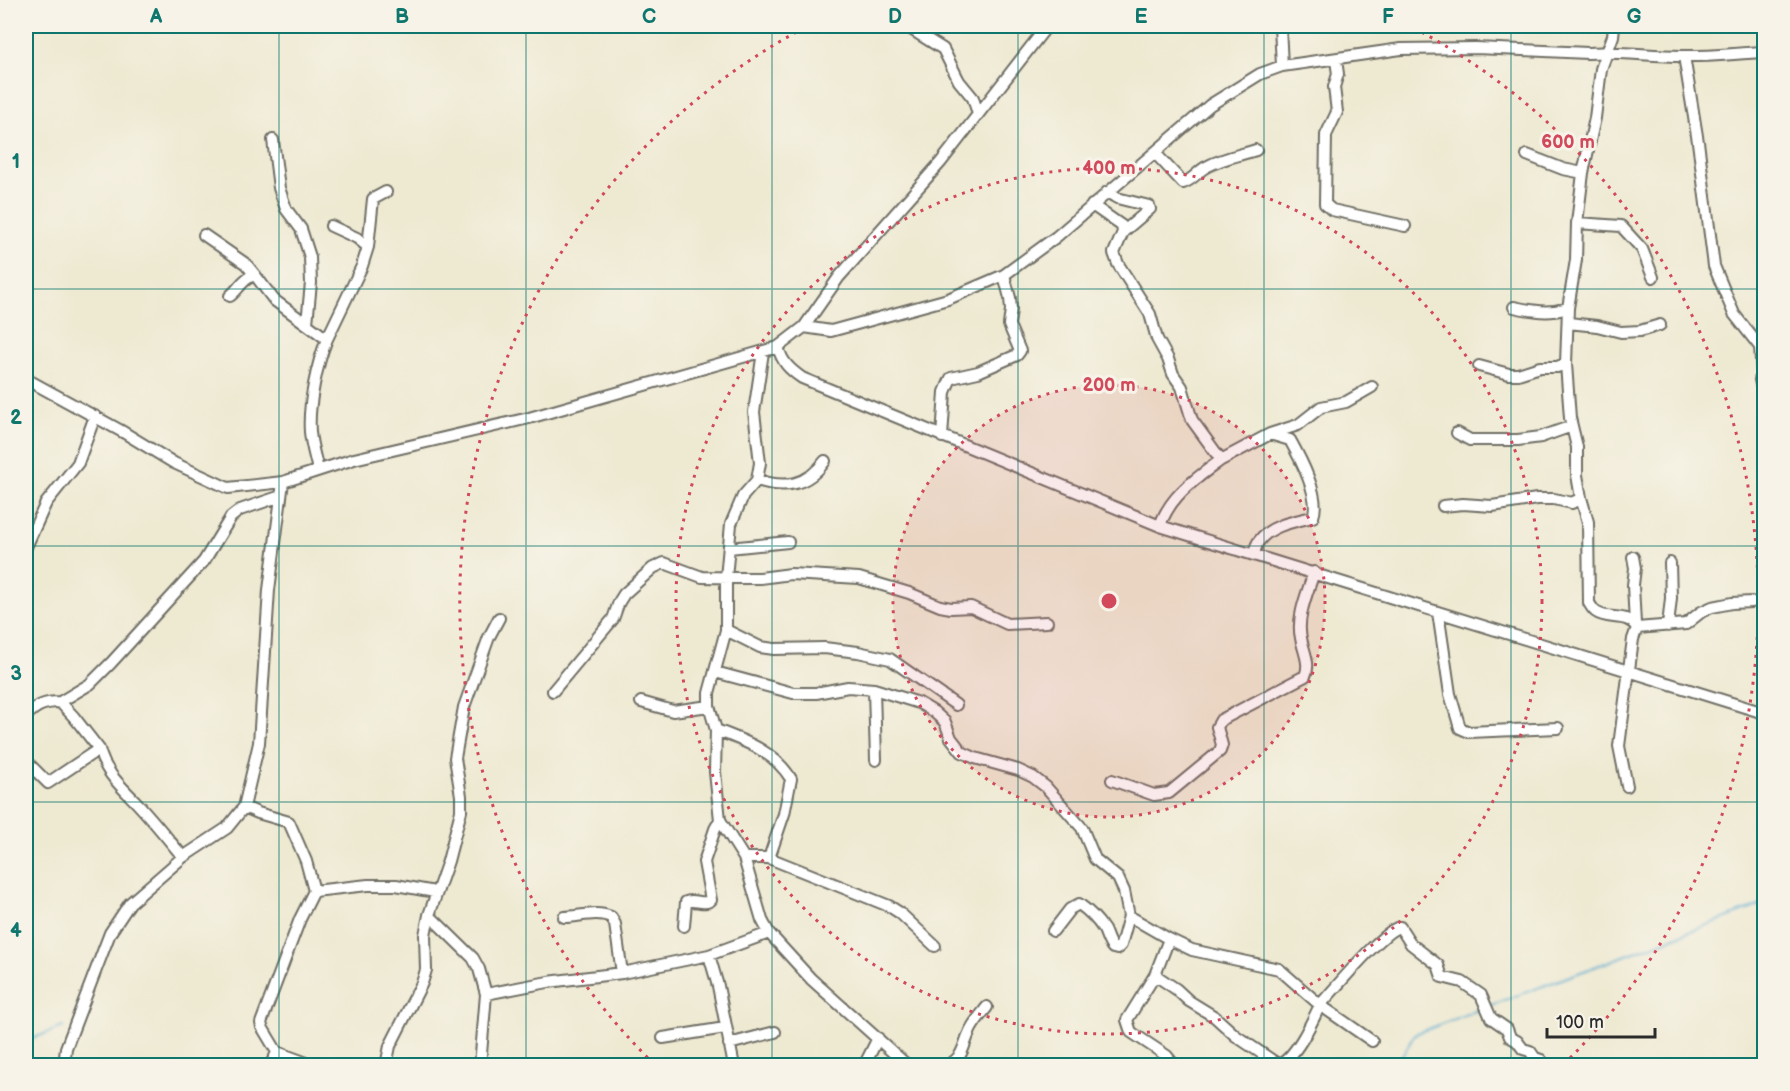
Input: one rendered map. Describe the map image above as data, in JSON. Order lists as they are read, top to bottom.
{
  "scale_bar": "100 m",
  "grid": {
    "columns": [
      "A",
      "B",
      "C",
      "D",
      "E",
      "F",
      "G"
    ],
    "rows": [
      "1",
      "2",
      "3",
      "4"
    ]
  },
  "rings": ["600 m", "400 m", "200 m"]
}
